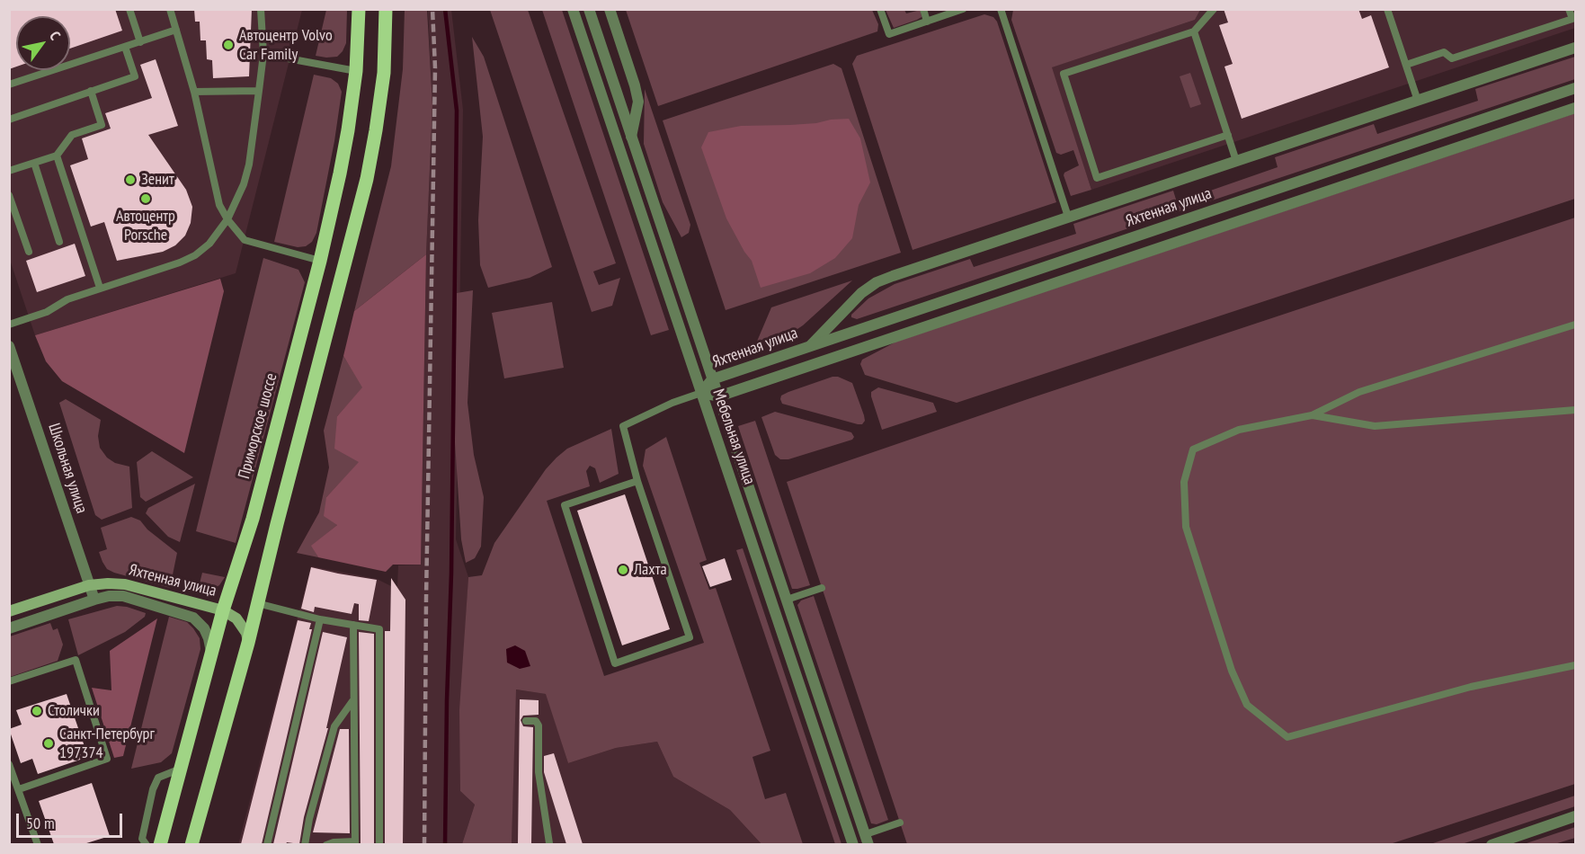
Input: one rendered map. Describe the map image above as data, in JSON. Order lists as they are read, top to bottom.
{
  "streets": {
    "main road": ["Яхтенная улица", "Приморское шоссе"],
    "street": ["Мебельная улица", "Школьная улица"]
  },
  "crossings": [
    ["Яхтенная улица", "Приморское шоссе"],
    ["Яхтенная улица", "Мебельная улица"],
    ["Яхтенная улица", "Школьная улица"]
  ],
  "places": [
    "Автоцентр Volvo Car Family",
    "Зенит",
    "Автоцентр Porsche",
    "Лахта",
    "Столички",
    "Санкт-Петербург 197374"
  ],
  "scale_bar": "50 m",
  "north": "top right"
}
